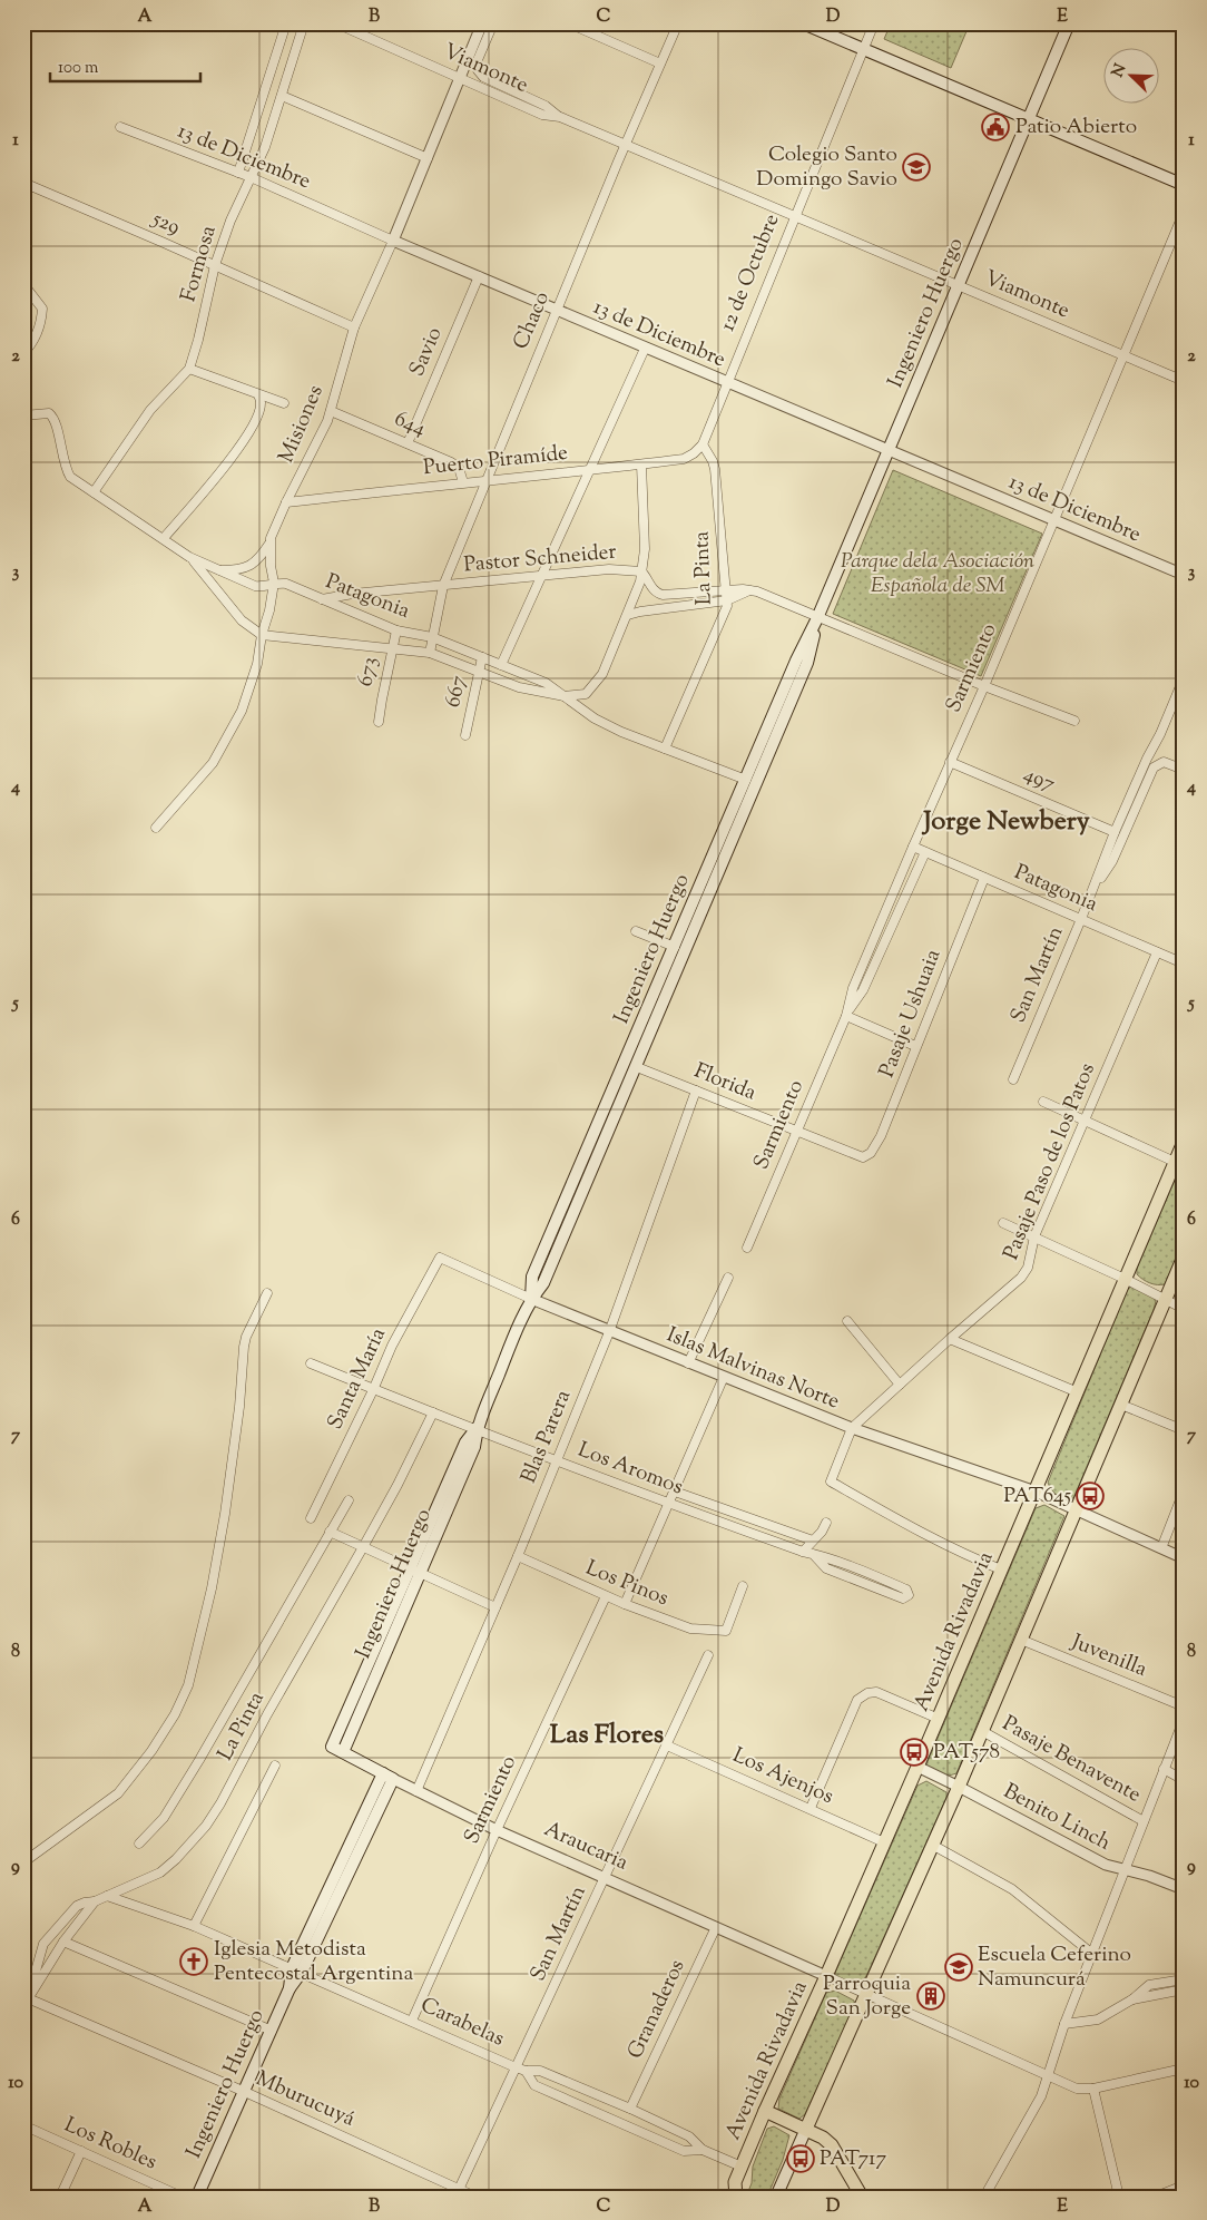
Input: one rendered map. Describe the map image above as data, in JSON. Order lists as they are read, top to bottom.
{
  "streets": {
    "main road": ["Ingeniero Huergo", "Avenida Rivadavia", "Araucaria"],
    "street": [
      "Viamonte",
      "13 de Diciembre",
      "529",
      "Formosa",
      "12 de Octubre",
      "Chaco",
      "Savio",
      "Misiones",
      "644",
      "Puerto Piramíde",
      "Pastor Schneider",
      "La Pinta",
      "Patagonia",
      "Sarmiento",
      "673",
      "667",
      "497",
      "San Martín",
      "Pasaje Ushuaia",
      "Florida",
      "Pasaje Paso de los Patos",
      "Islas Malvinas Norte",
      "Santa María",
      "Blas Parera",
      "Los Aromos",
      "Los Pinos",
      "Juvenilla",
      "Pasaje Benavente",
      "Los Ajenjos",
      "Benito Linch",
      "Granaderos",
      "Carabelas",
      "Mburucuyá",
      "Los Robles"
    ]
  },
  "crossings": [
    ["Viamonte", "12 de Octubre"],
    ["Viamonte", "Ingeniero Huergo"],
    ["Viamonte", "Chaco"],
    ["Viamonte", "Misiones"],
    ["Viamonte", "Sarmiento"],
    ["13 de Diciembre", "Formosa"],
    ["13 de Diciembre", "12 de Octubre"],
    ["13 de Diciembre", "Ingeniero Huergo"],
    ["13 de Diciembre", "Chaco"],
    ["13 de Diciembre", "Savio"],
    ["13 de Diciembre", "Misiones"],
    ["13 de Diciembre", "Sarmiento"],
    ["529", "Formosa"],
    ["529", "Misiones"],
    ["Formosa", "Patagonia"],
    ["12 de Octubre", "Puerto Piramíde"],
    ["12 de Octubre", "La Pinta"],
    ["Ingeniero Huergo", "Pastor Schneider"],
    ["Ingeniero Huergo", "Patagonia"],
    ["Ingeniero Huergo", "Florida"],
    ["Ingeniero Huergo", "Islas Malvinas Norte"],
    ["Ingeniero Huergo", "Los Aromos"],
    ["Ingeniero Huergo", "Araucaria"],
    ["Ingeniero Huergo", "Carabelas"],
    ["Ingeniero Huergo", "Mburucuyá"],
    ["Chaco", "Puerto Piramíde"],
    ["Chaco", "Pastor Schneider"],
    ["Chaco", "Patagonia"],
    ["Savio", "644"],
    ["Misiones", "644"],
    ["Misiones", "Puerto Piramíde"],
    ["Misiones", "Patagonia"],
    ["644", "Puerto Piramíde"],
    ["Puerto Piramíde", "La Pinta"],
    ["Pastor Schneider", "La Pinta"],
    ["Pastor Schneider", "Patagonia"],
    ["Pastor Schneider", "Sarmiento"],
    ["La Pinta", "Patagonia"],
    ["La Pinta", "Los Aromos"],
    ["La Pinta", "Carabelas"],
    ["La Pinta", "Mburucuyá"],
    ["Patagonia", "Sarmiento"],
    ["Patagonia", "673"],
    ["Patagonia", "667"],
    ["Patagonia", "San Martín"],
    ["Patagonia", "Pasaje Ushuaia"],
    ["Patagonia", "Pasaje Paso de los Patos"],
    ["Sarmiento", "497"],
    ["Sarmiento", "Florida"],
    ["Sarmiento", "Los Pinos"],
    ["Sarmiento", "Araucaria"],
    ["Sarmiento", "Carabelas"],
    ["497", "San Martín"],
    ["San Martín", "Los Ajenjos"],
    ["San Martín", "Araucaria"],
    ["San Martín", "Carabelas"],
    ["San Martín", "Mburucuyá"],
    ["Pasaje Ushuaia", "Florida"],
    ["Florida", "Blas Parera"],
    ["Pasaje Paso de los Patos", "Islas Malvinas Norte"],
    ["Pasaje Paso de los Patos", "Avenida Rivadavia"],
    ["Islas Malvinas Norte", "Santa María"],
    ["Islas Malvinas Norte", "Blas Parera"],
    ["Islas Malvinas Norte", "Avenida Rivadavia"],
    ["Santa María", "Los Aromos"],
    ["Blas Parera", "Los Aromos"],
    ["Blas Parera", "Los Pinos"],
    ["Blas Parera", "Araucaria"],
    ["Avenida Rivadavia", "Los Ajenjos"],
    ["Avenida Rivadavia", "Benito Linch"],
    ["Avenida Rivadavia", "Araucaria"],
    ["Avenida Rivadavia", "Carabelas"],
    ["Araucaria", "Granaderos"],
    ["Granaderos", "Carabelas"]
  ],
  "districts": ["Jorge Newbery", "Las Flores"],
  "parks": ["Parque dela Asociación Española de SM"],
  "places": {
    "public building": ["Patio Abierto"],
    "school or university": ["Colegio Santo Domingo Savio", "Escuela Ceferino Namuncurá"],
    "bus stop": ["PAT645", "PAT578", "PAT717"],
    "church": ["Iglesia Metodista Pentecostal Argentina"],
    "building": ["Parroquia San Jorge"]
  },
  "scale_bar": "100 m",
  "north": "top left",
  "grid": {
    "columns": [
      "A",
      "B",
      "C",
      "D",
      "E"
    ],
    "rows": [
      "1",
      "2",
      "3",
      "4",
      "5",
      "6",
      "7",
      "8",
      "9",
      "10"
    ]
  }
}
